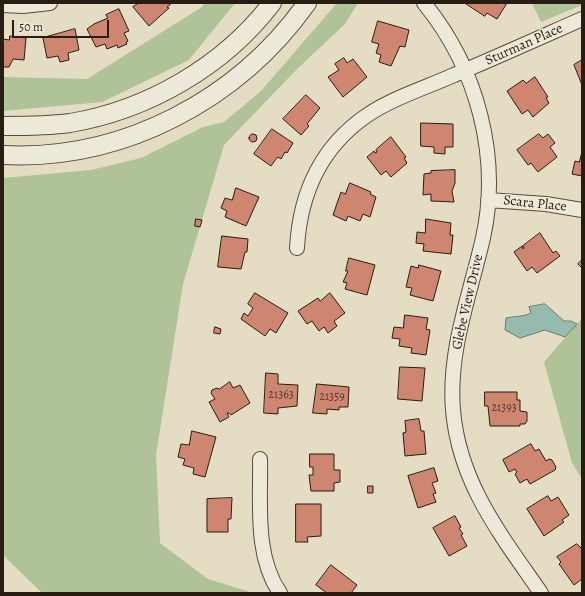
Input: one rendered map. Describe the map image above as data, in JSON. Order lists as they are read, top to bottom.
{
  "streets": {
    "street": ["Sturman Place", "Scara Place", "Glebe View Drive"]
  },
  "crossings": [
    ["Sturman Place", "Glebe View Drive"],
    ["Scara Place", "Glebe View Drive"]
  ],
  "house_numbers": ["21363", "21359", "21393"],
  "scale_bar": "50 m"
}
